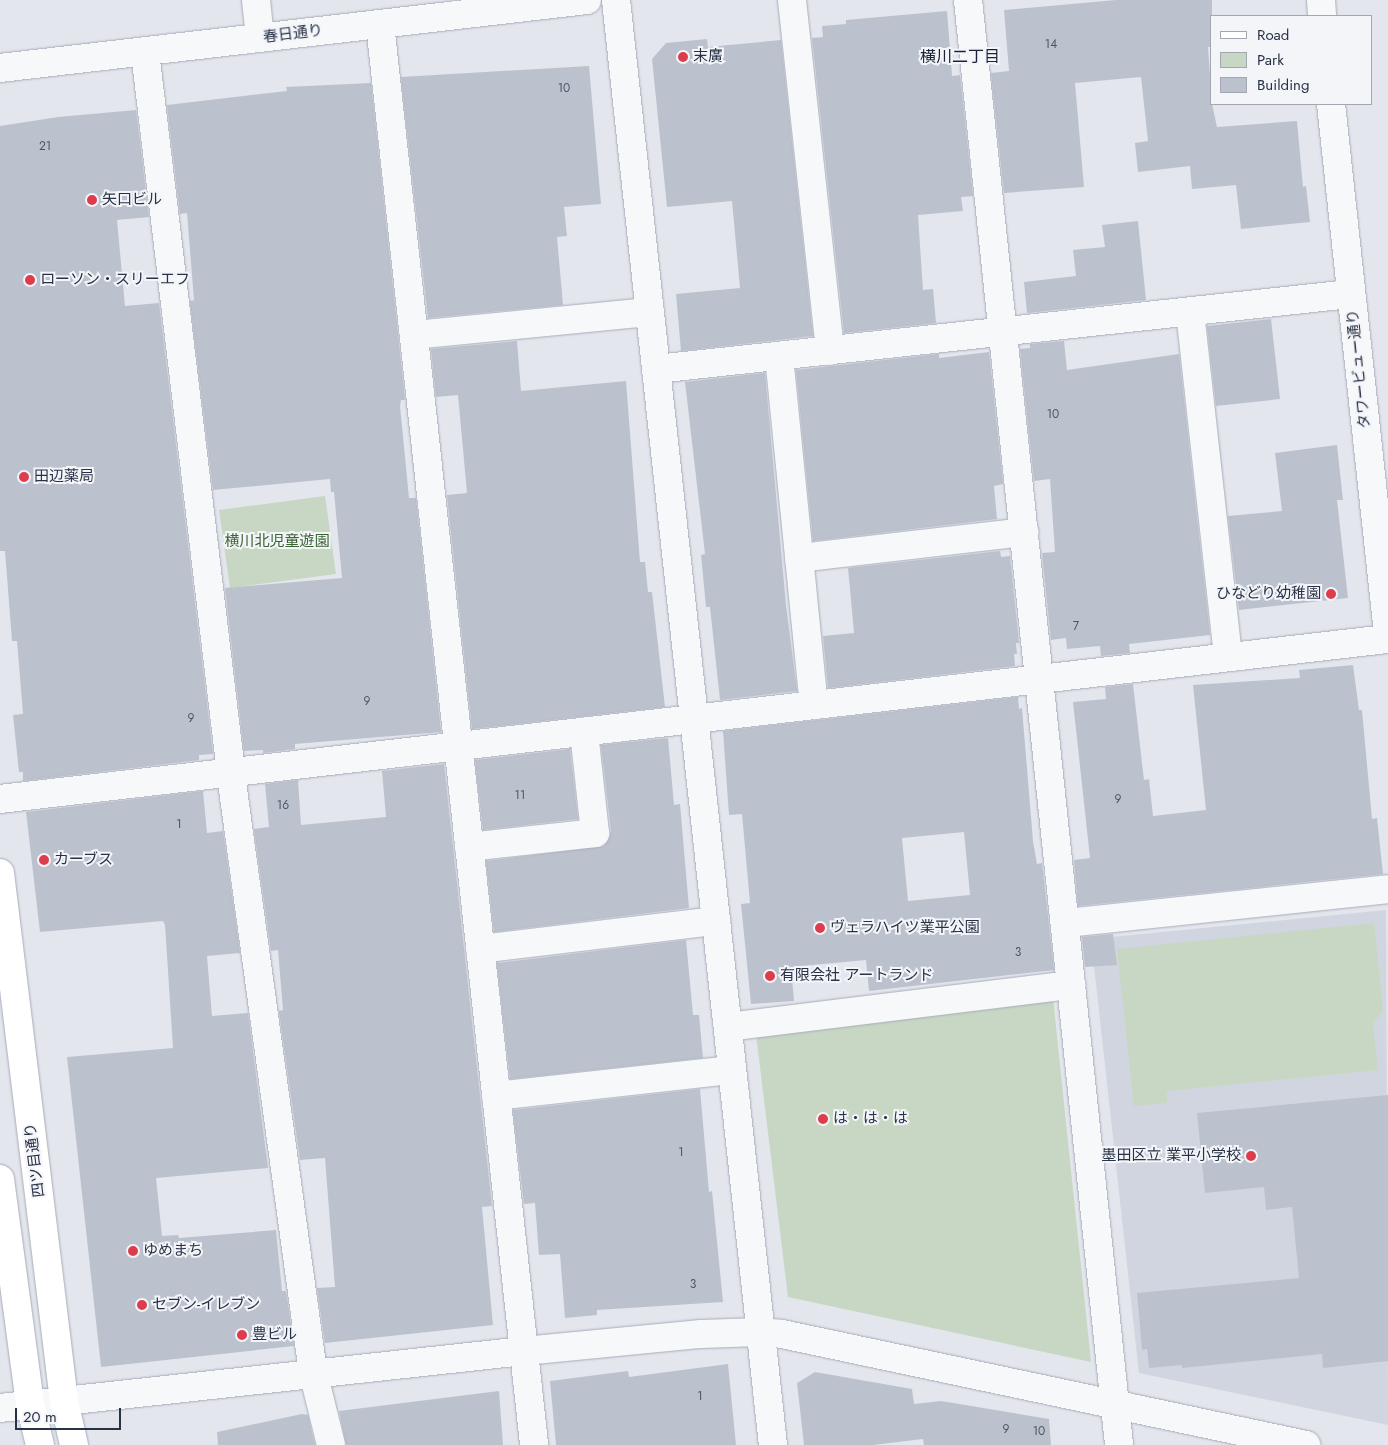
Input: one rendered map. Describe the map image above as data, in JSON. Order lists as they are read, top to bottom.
{
  "streets": {
    "main road": ["四ツ目通り"],
    "street": ["春日通り", "タワービュー通り"]
  },
  "districts": ["横川二丁目"],
  "parks": ["横川北児童遊園"],
  "places": [
    "末廣",
    "矢口ビル",
    "ローソン・スリーエフ",
    "田辺薬局",
    "ひなどり幼稚園",
    "カーブス",
    "ヴェラハイツ業平公園",
    "有限会社 アートランド",
    "は・は・は",
    "墨田区立 業平小学校",
    "ゆめまち",
    "セブン-イレブン",
    "豊ビル"
  ],
  "house_numbers": [
    "14",
    "10",
    "21",
    "10",
    "7",
    "9",
    "9",
    "11",
    "9",
    "16",
    "1",
    "3",
    "1",
    "3",
    "1",
    "9",
    "10"
  ],
  "legend": ["Road", "Park", "Building"],
  "scale_bar": "20 m"
}
